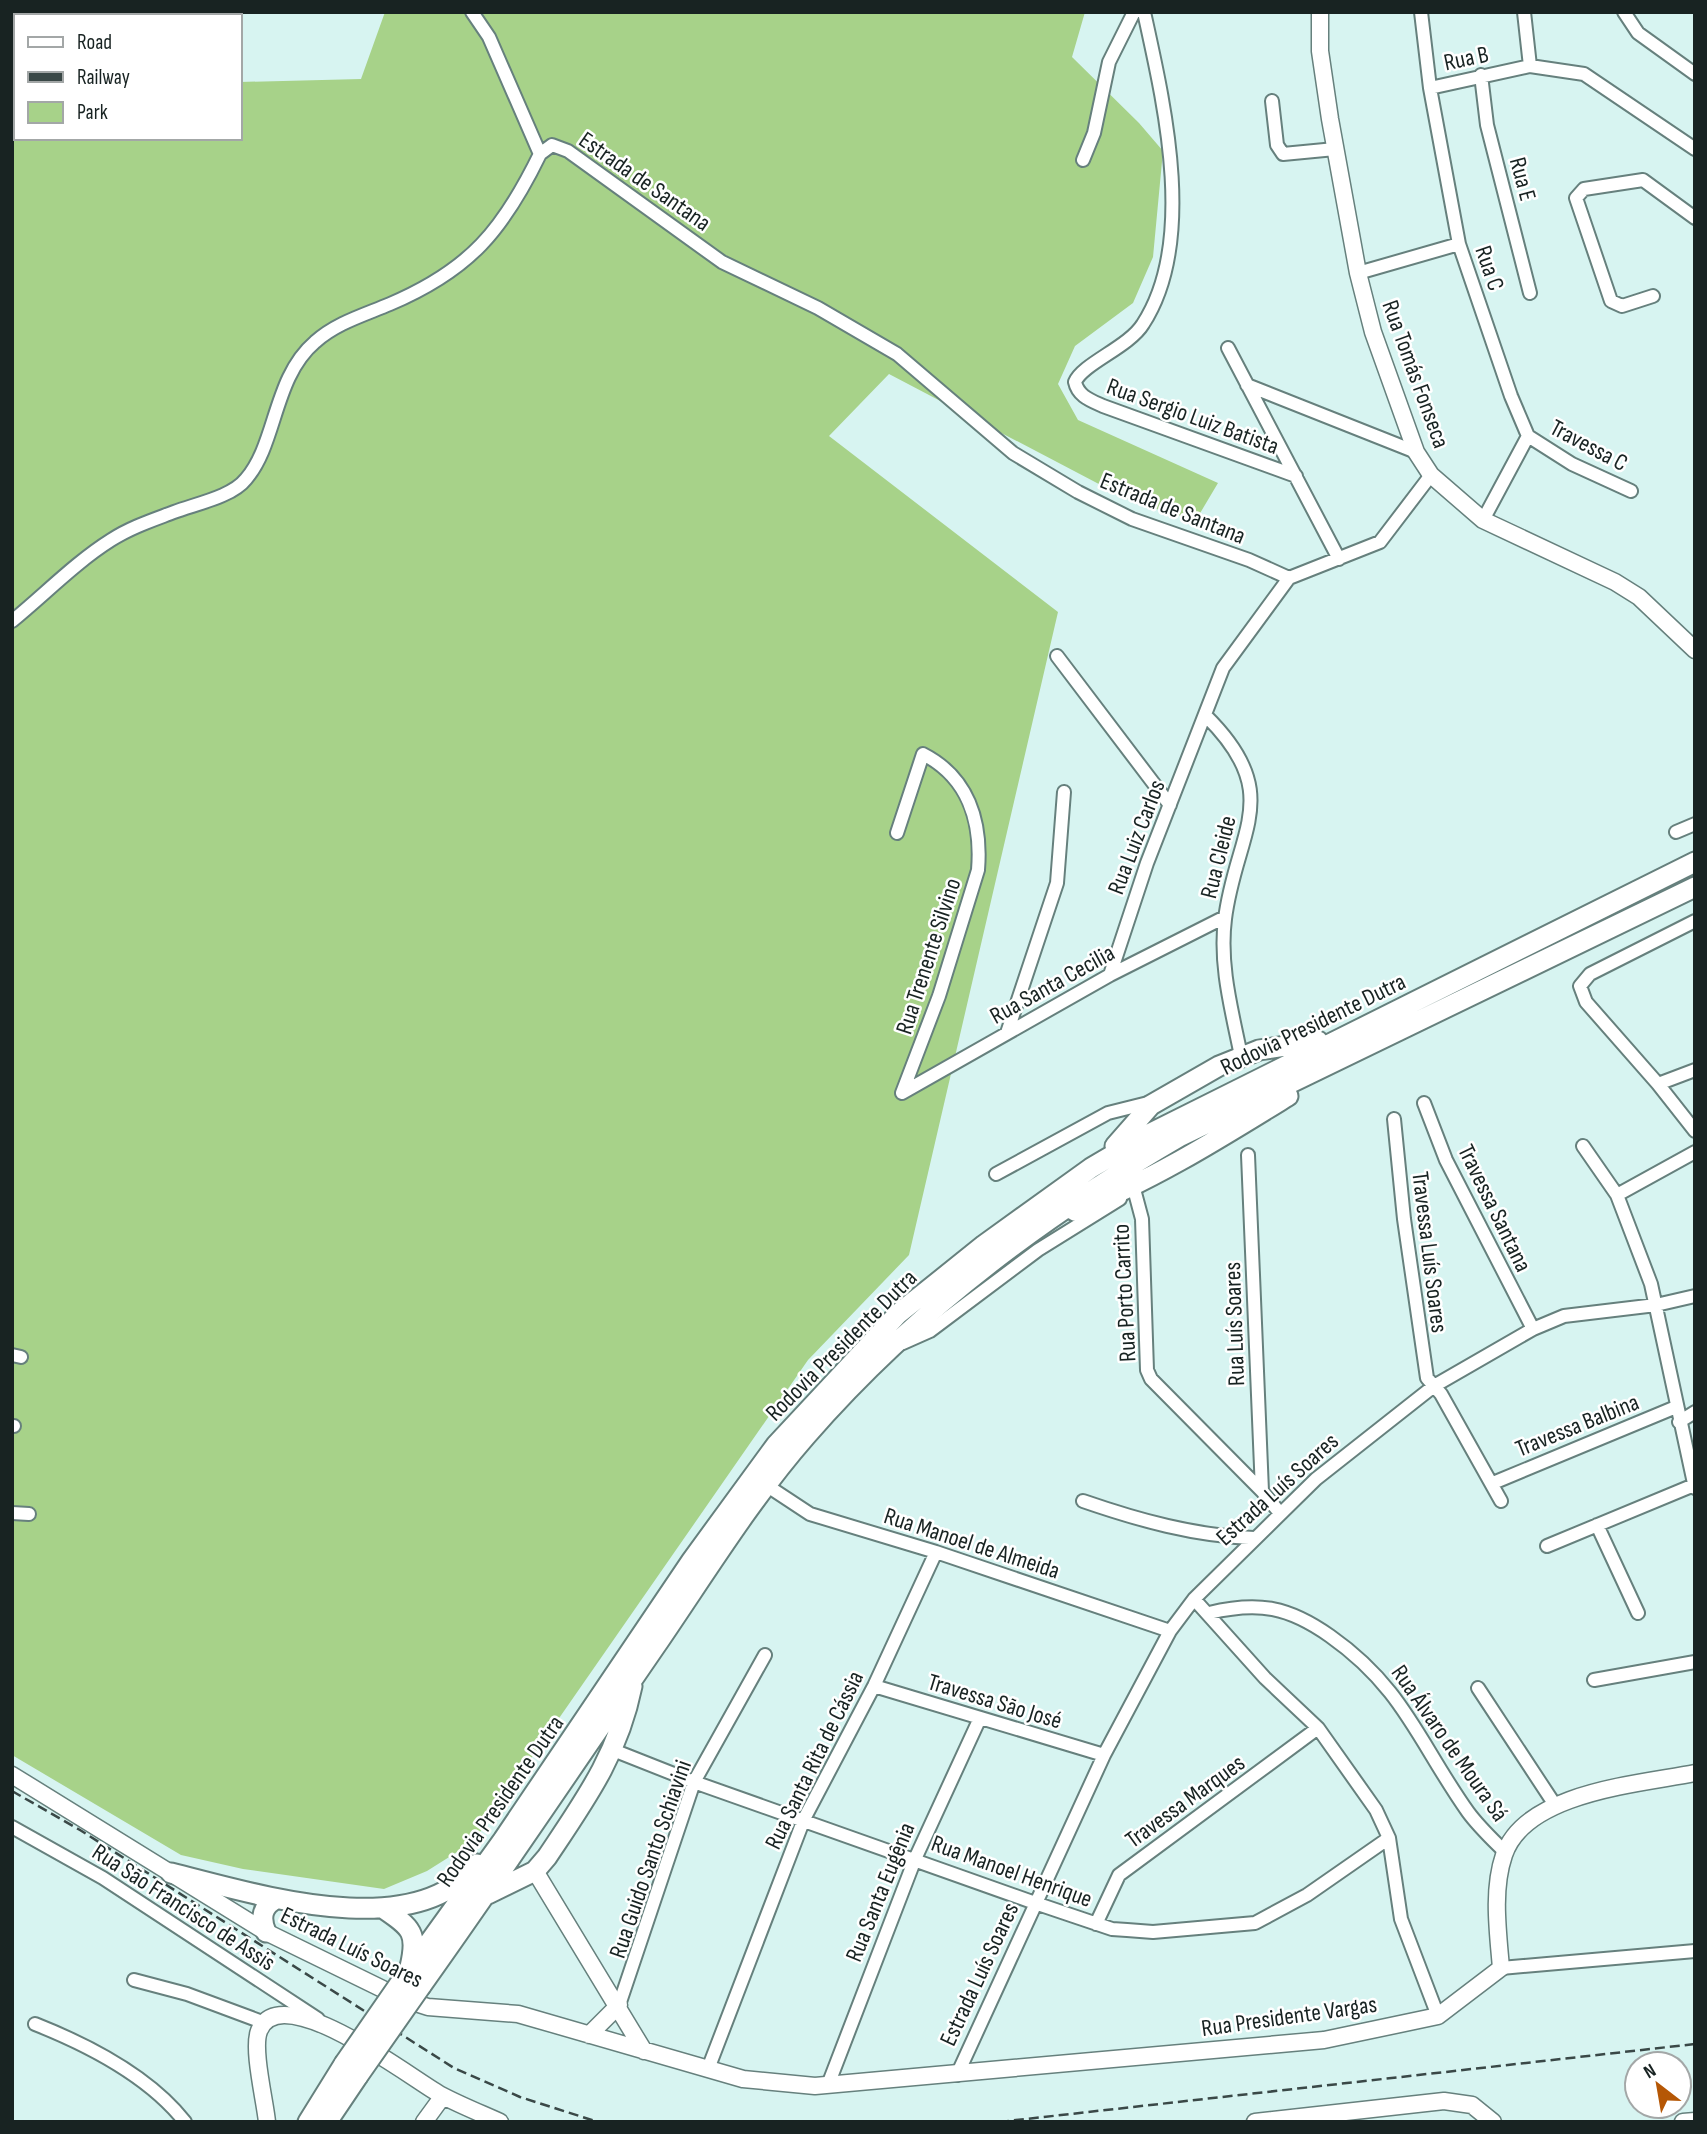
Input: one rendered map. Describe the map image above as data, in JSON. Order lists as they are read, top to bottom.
{
  "streets": {
    "highway": ["Rodovia Presidente Dutra"],
    "main road": ["Rua Tomás Fonseca", "Estrada Luís Soares", "Rua Presidente Vargas"],
    "street": [
      "Rua B",
      "Rua E",
      "Estrada de Santana",
      "Rua C",
      "Rua Sergio Luiz Batista",
      "Travessa C",
      "Rua Luiz Carlos",
      "Rua Cleide",
      "Rua Trenente Silvino",
      "Rua Santa Cecilia",
      "Travessa Santana",
      "Travessa Luís Soares",
      "Rua Porto Carrito",
      "Rua Luís Soares",
      "Travessa Balbina",
      "Rua Manoel de Almeida",
      "Travessa São José",
      "Rua Álvaro de Moura Sá",
      "Rua Santa Rita de Cássia",
      "Travessa Marques",
      "Rua Guido Santo Schiavini",
      "Rua Manoel Henrique",
      "Rua Santa Eugênia",
      "Rua São Francisco de Assis"
    ]
  },
  "crossings": [
    ["Rua B", "Rua E"],
    ["Rua B", "Rua C"],
    ["Rua C", "Travessa C"],
    ["Rua Luiz Carlos", "Rua Cleide"],
    ["Rua Luiz Carlos", "Rua Santa Cecilia"],
    ["Rua Cleide", "Rua Santa Cecilia"],
    ["Rua Trenente Silvino", "Rua Santa Cecilia"],
    ["Rodovia Presidente Dutra", "Rua Manoel de Almeida"],
    ["Travessa Santana", "Estrada Luís Soares"],
    ["Travessa Luís Soares", "Travessa Balbina"],
    ["Travessa Luís Soares", "Estrada Luís Soares"],
    ["Rua Porto Carrito", "Rua Luís Soares"],
    ["Rua Porto Carrito", "Estrada Luís Soares"],
    ["Estrada Luís Soares", "Rua Manoel de Almeida"],
    ["Estrada Luís Soares", "Travessa São José"],
    ["Estrada Luís Soares", "Rua Santa Rita de Cássia"],
    ["Estrada Luís Soares", "Rua Manoel Henrique"],
    ["Estrada Luís Soares", "Rua Santa Eugênia"],
    ["Estrada Luís Soares", "Rua Presidente Vargas"],
    ["Rua Manoel de Almeida", "Rua Santa Rita de Cássia"],
    ["Travessa São José", "Rua Santa Rita de Cássia"],
    ["Travessa São José", "Rua Santa Eugênia"],
    ["Rua Santa Rita de Cássia", "Rua Manoel Henrique"],
    ["Travessa Marques", "Rua Manoel Henrique"],
    ["Rua Guido Santo Schiavini", "Rua Manoel Henrique"],
    ["Rua Manoel Henrique", "Rua Santa Eugênia"]
  ],
  "legend": ["Road", "Railway", "Park"],
  "north": "top left"
}
